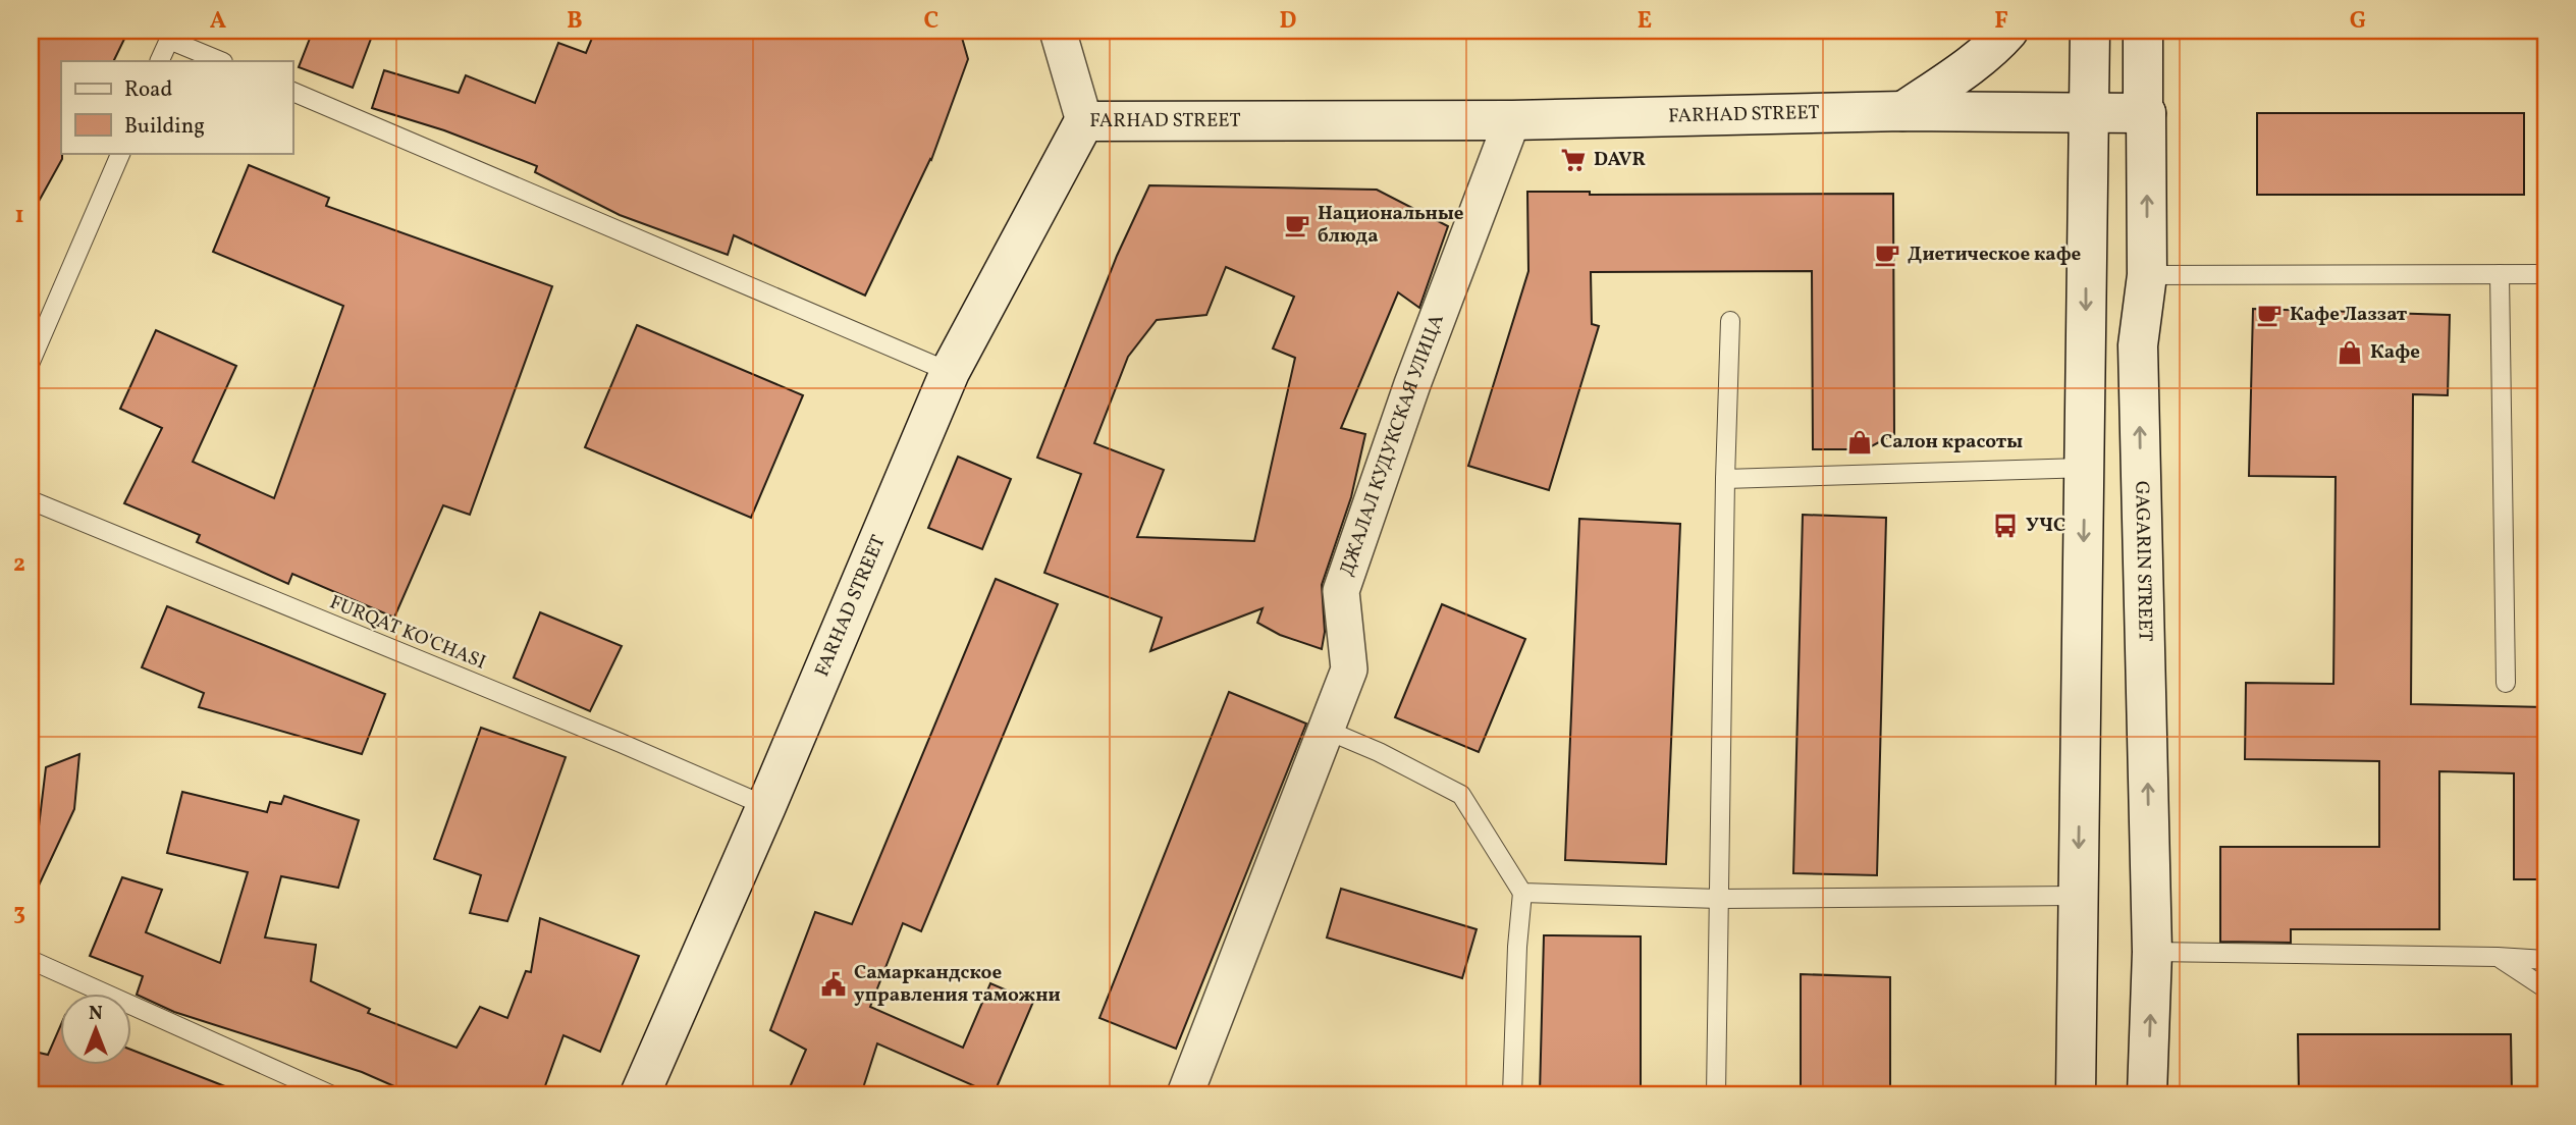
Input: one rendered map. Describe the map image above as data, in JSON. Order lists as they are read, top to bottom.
{
  "streets": {
    "main road": ["FARHAD STREET", "GAGARIN STREET"],
    "street": ["ДЖАЛАЛ КУДУКСКАЯ УЛИЦА"],
    "lane": ["FURQAT KO'CHASI"]
  },
  "crossings": [
    ["FARHAD STREET", "ДЖАЛАЛ КУДУКСКАЯ УЛИЦА"],
    ["FARHAD STREET", "GAGARIN STREET"],
    ["FARHAD STREET", "FURQAT KO'CHASI"]
  ],
  "places": {
    "supermarket": ["DAVR"],
    "cafe": ["Национальные блюда", "Диетическое кафе", "Кафе Лаззат"],
    "shop": ["Кафе", "Салон красоты"],
    "bus stop": ["УЧС"],
    "public building": ["Самаркандское управления таможни"]
  },
  "legend": ["Road", "Building"],
  "north": "top",
  "grid": {
    "columns": [
      "A",
      "B",
      "C",
      "D",
      "E",
      "F",
      "G"
    ],
    "rows": ["1", "2", "3"]
  }
}
